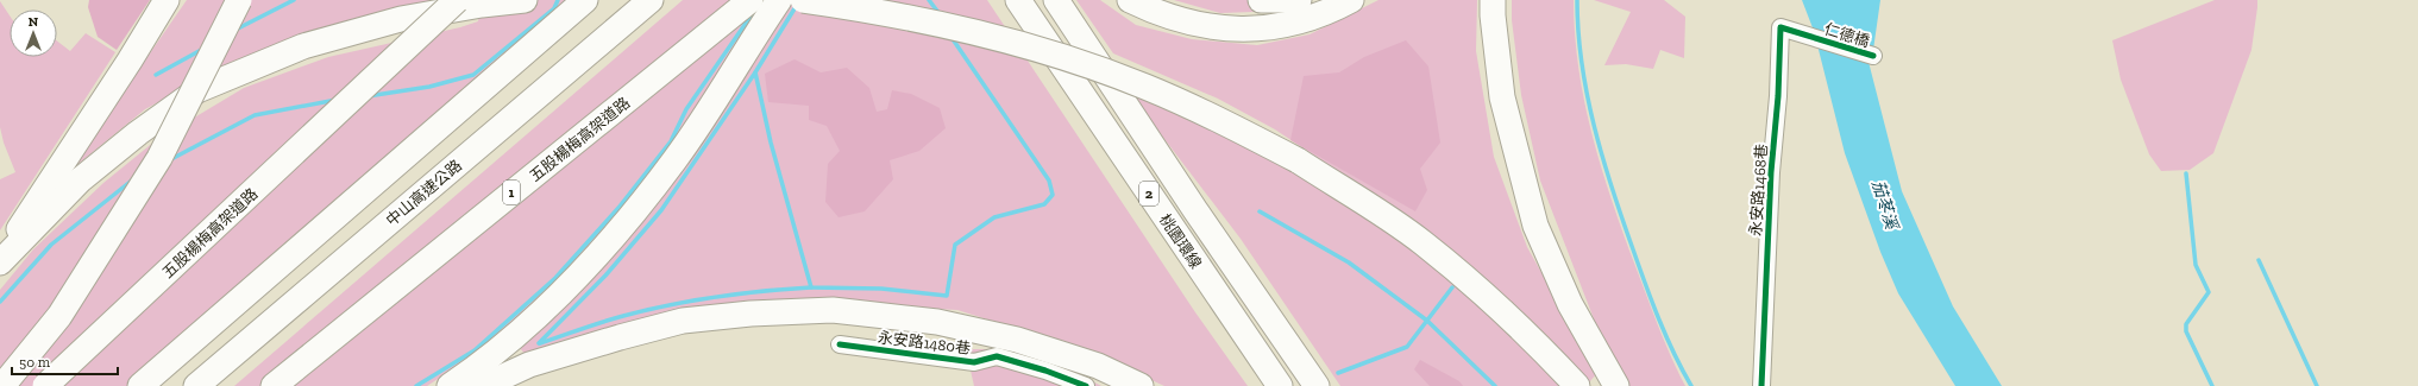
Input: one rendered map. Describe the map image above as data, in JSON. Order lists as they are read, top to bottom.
{
  "streets": {
    "highway": [
      "五股楊梅高架道路",
      "中山高速公路",
      "1",
      "2",
      "桃園環線"
    ],
    "street": ["仁德橋", "永安路1468巷", "永安路1480巷"]
  },
  "crossings": [
    ["仁德橋", "永安路1468巷"]
  ],
  "water": ["茄苳溪"],
  "scale_bar": "50 m",
  "north": "top"
}
